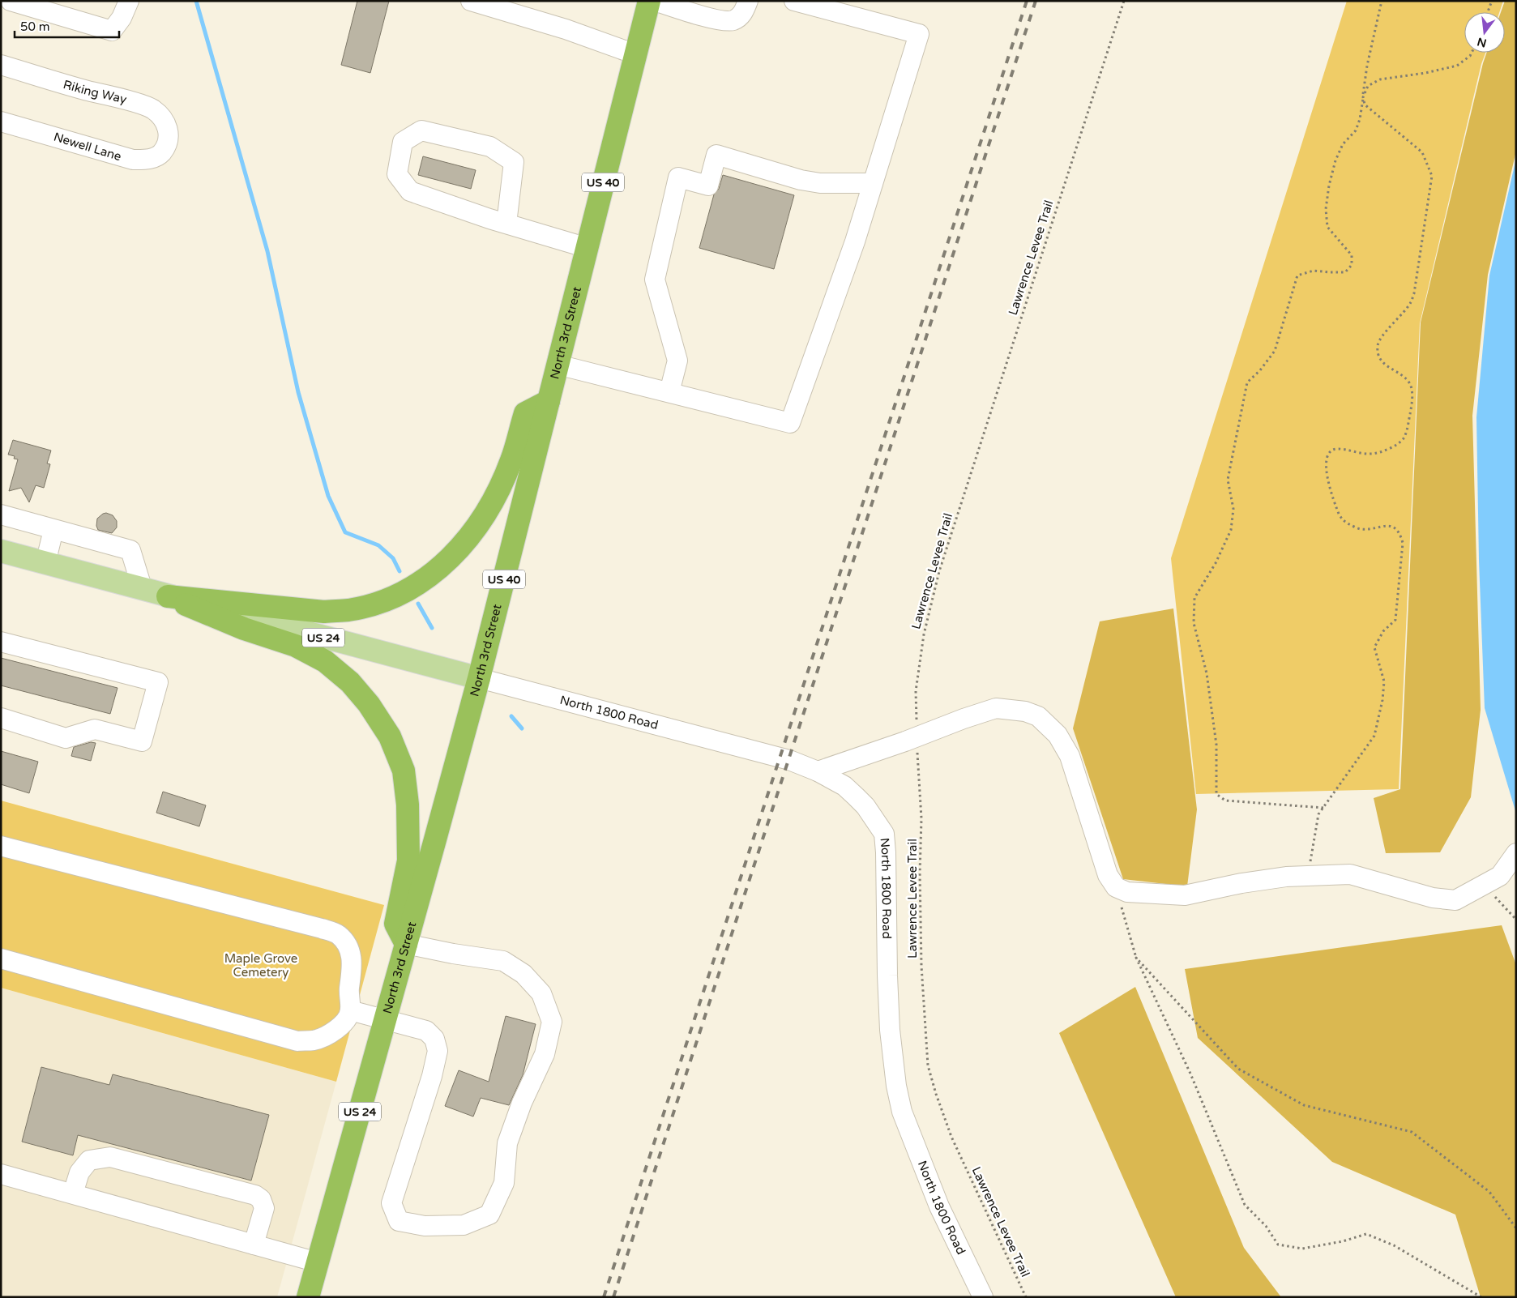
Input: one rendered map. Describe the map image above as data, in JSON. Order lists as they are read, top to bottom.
{
  "streets": {
    "highway": ["US 40", "North 3rd Street", "US 24"],
    "street": ["Riking Way", "Newell Lane", "North 1800 Road"],
    "path": ["Lawrence Levee Trail"]
  },
  "crossings": [
    ["Riking Way", "Newell Lane"],
    ["North 3rd Street", "US 24"],
    ["North 3rd Street", "North 1800 Road"],
    ["US 24", "North 1800 Road"]
  ],
  "parks": ["Maple Grove Cemetery"],
  "scale_bar": "50 m",
  "north": "bottom"
}
